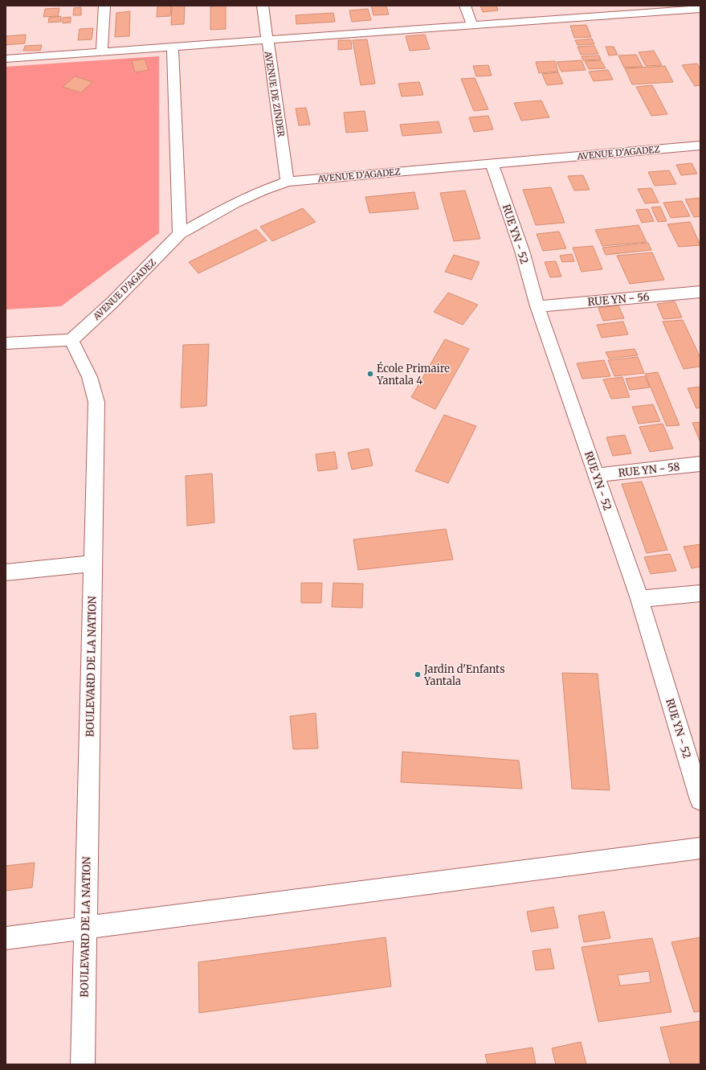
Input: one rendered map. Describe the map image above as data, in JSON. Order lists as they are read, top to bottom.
{
  "streets": {
    "street": [
      "AVENUE DE ZINDER",
      "AVENUE D'AGADEZ",
      "RUE YN - 52",
      "RUE YN - 56",
      "RUE YN - 58",
      "BOULEVARD DE LA NATION"
    ]
  },
  "crossings": [
    ["AVENUE DE ZINDER", "AVENUE D'AGADEZ"],
    ["AVENUE D'AGADEZ", "RUE YN - 52"],
    ["AVENUE D'AGADEZ", "BOULEVARD DE LA NATION"],
    ["RUE YN - 52", "RUE YN - 56"],
    ["RUE YN - 52", "RUE YN - 58"]
  ],
  "places": ["École Primaire Yantala 4", "Jardin d'Enfants Yantala"]
}
